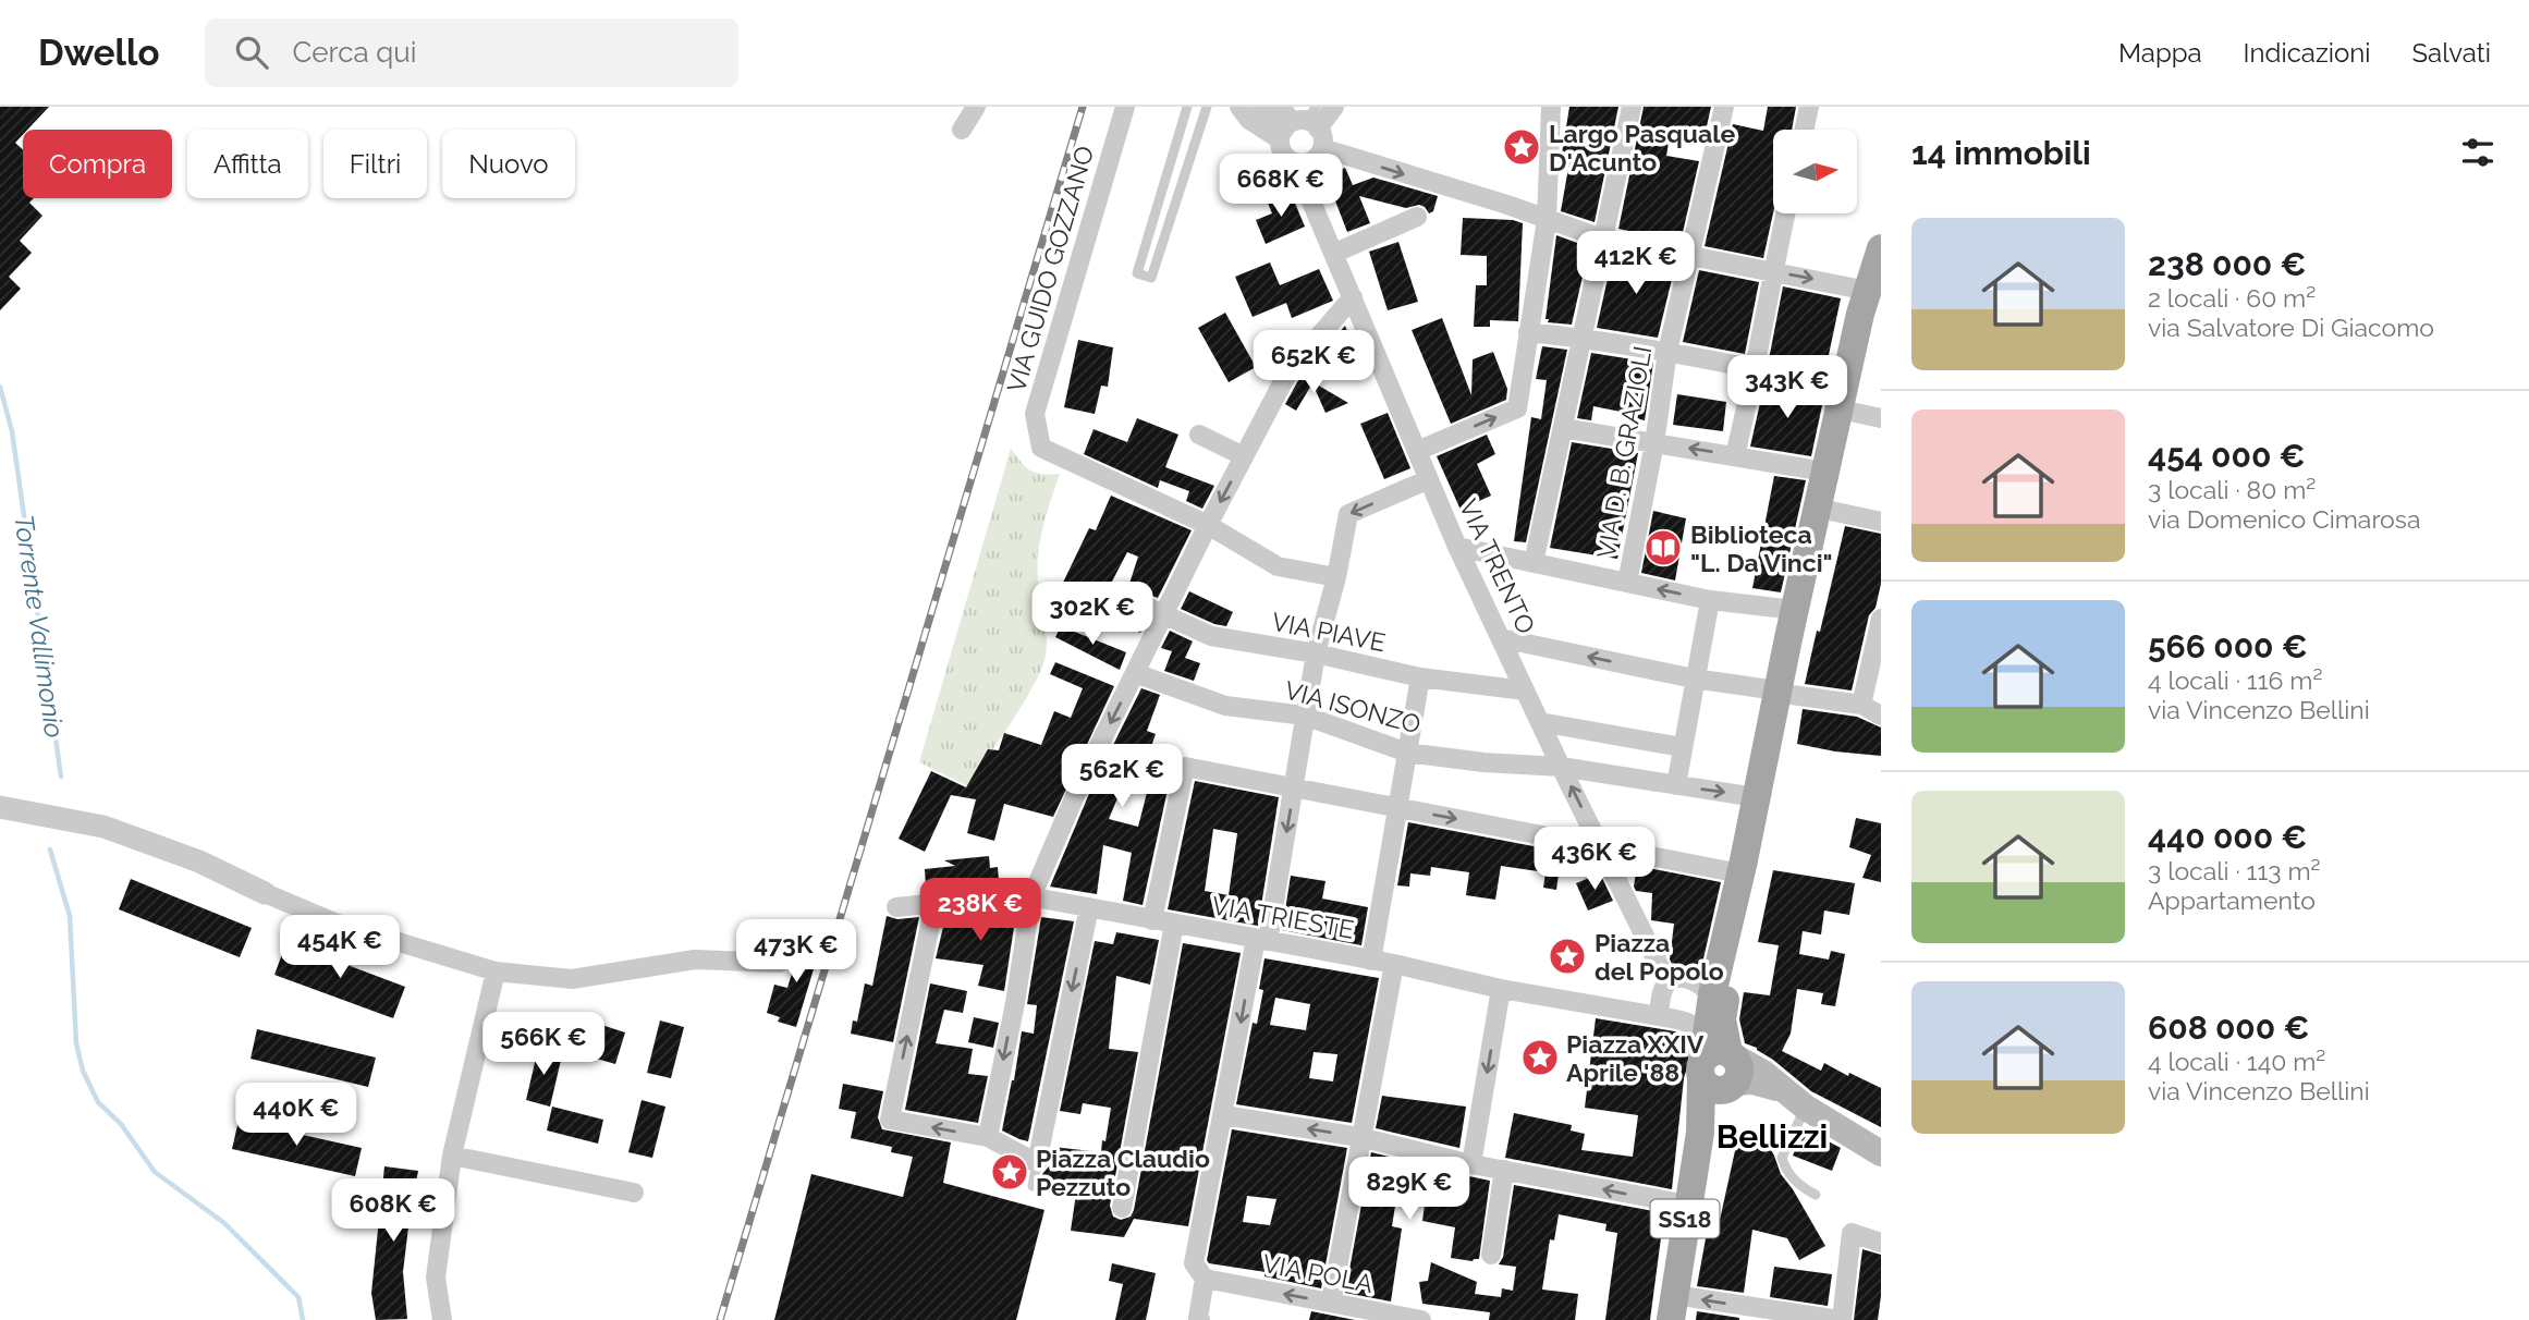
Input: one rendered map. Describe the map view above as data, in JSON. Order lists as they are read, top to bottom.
{
  "streets": {
    "main road": ["SS18"],
    "street": [
      "VIA GUIDO GOZZANO",
      "VIA D. B. GRAZIOLI",
      "VIA TRENTO",
      "VIA PIAVE",
      "VIA ISONZO",
      "VIA TRIESTE",
      "VIA POLA"
    ]
  },
  "crossings": [
    ["VIA TRENTO", "VIA PIAVE"],
    ["VIA TRENTO", "VIA ISONZO"],
    ["VIA ISONZO", "SS18"],
    ["VIA TRIESTE", "SS18"]
  ],
  "districts": ["Bellizzi"],
  "water": ["Torrente Vallimonio"],
  "places": {
    "place": [
      "Largo Pasquale D'Acunto",
      "Piazza del Popolo",
      "Piazza XXIV Aprile '88",
      "Piazza Claudio Pezzuto"
    ],
    "library": ["Biblioteca \"L. Da Vinci\""]
  },
  "north": "right",
  "page": {
    "header": "Dwello",
    "search": "Cerca qui",
    "nav": ["Mappa", "Indicazioni", "Salvati"],
    "heading": "14 immobili",
    "chip": [
      "Compra",
      "Affitta",
      "Filtri",
      "Nuovo"
    ],
    "price": [
      "668K €",
      "412K €",
      "652K €",
      "343K €",
      "302K €",
      "562K €",
      "436K €",
      "238K €",
      "454K €",
      "473K €",
      "566K €",
      "440K €",
      "829K €",
      "608K €"
    ],
    "list": [
      {
        "name": "238 000 €",
        "note": "2 locali · 60 m² · via Salvatore Di Giacomo"
      },
      {
        "name": "454 000 €",
        "note": "3 locali · 80 m² · via Domenico Cimarosa"
      },
      {
        "name": "566 000 €",
        "note": "4 locali · 116 m² · via Vincenzo Bellini"
      },
      {
        "name": "440 000 €",
        "note": "3 locali · 113 m² · Appartamento"
      },
      {
        "name": "608 000 €",
        "note": "4 locali · 140 m² · via Vincenzo Bellini"
      }
    ]
  }
}
